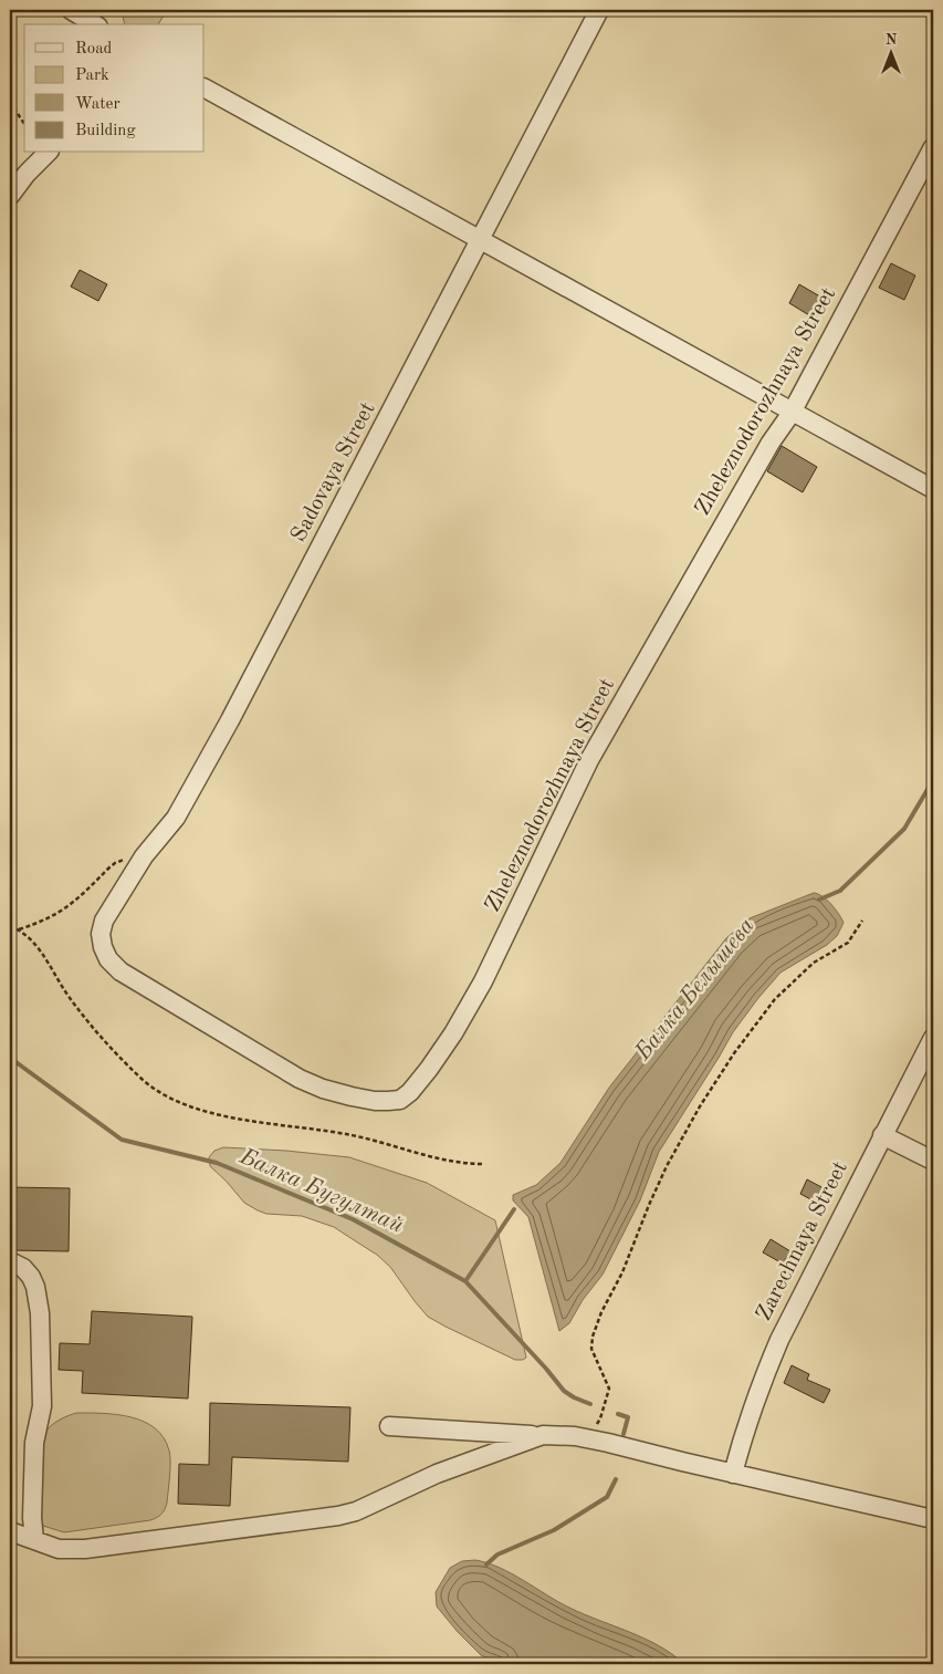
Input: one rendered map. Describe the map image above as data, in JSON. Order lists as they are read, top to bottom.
{
  "streets": {
    "street": ["Zheleznodorozhnaya Street", "Sadovaya Street", "Zarechnaya Street"]
  },
  "crossings": [
    ["Zheleznodorozhnaya Street", "Sadovaya Street"]
  ],
  "water": ["Балка Белышева", "Балка Бугултай"],
  "legend": [
    "Road",
    "Park",
    "Water",
    "Building"
  ],
  "north": "top"
}
